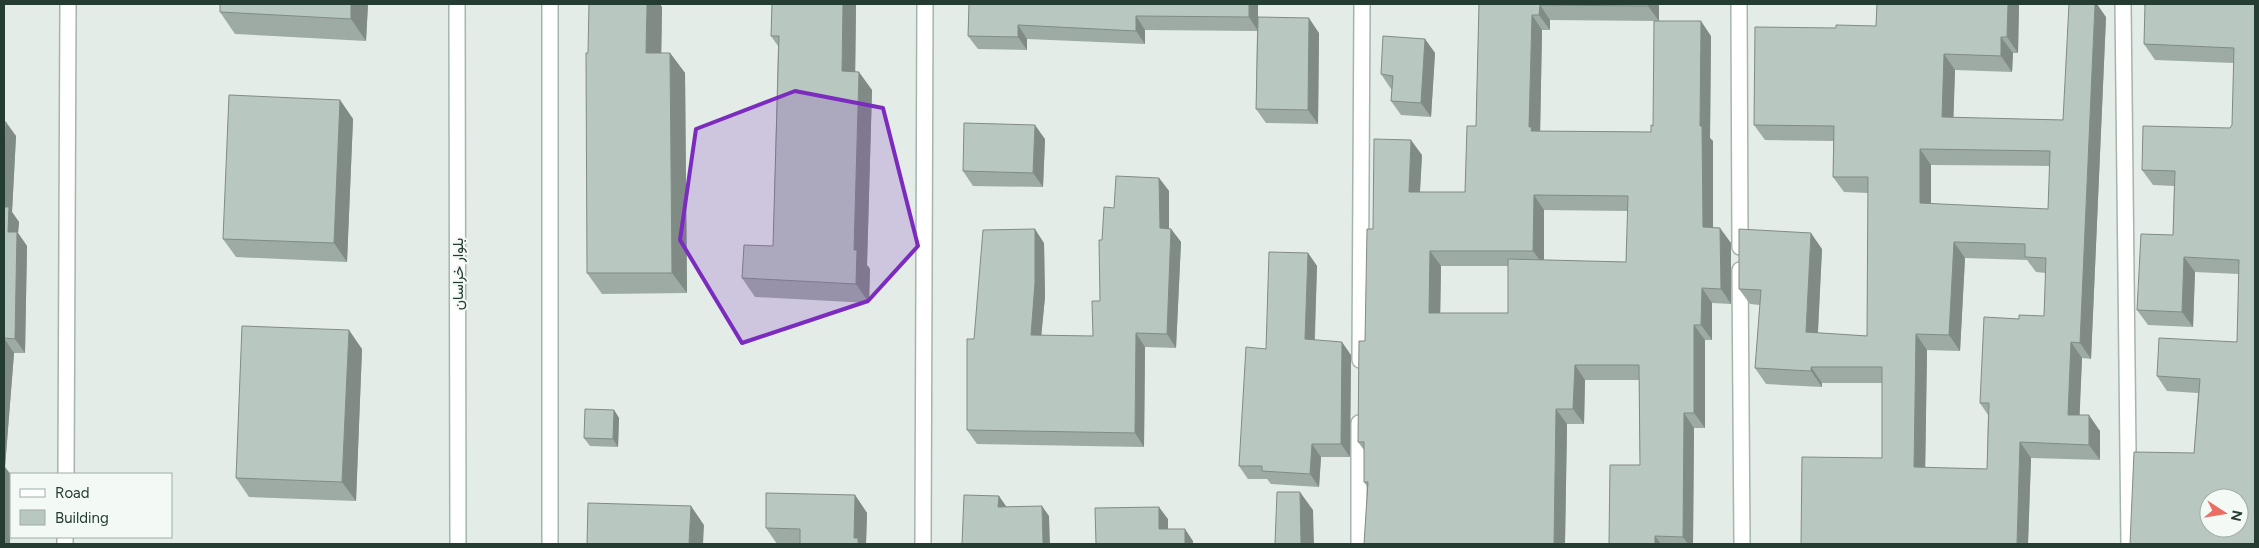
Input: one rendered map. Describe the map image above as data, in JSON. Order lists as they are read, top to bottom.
{
  "streets": {
    "street": ["بلوار خراسان"]
  },
  "legend": ["Road", "Building"],
  "north": "right"
}
